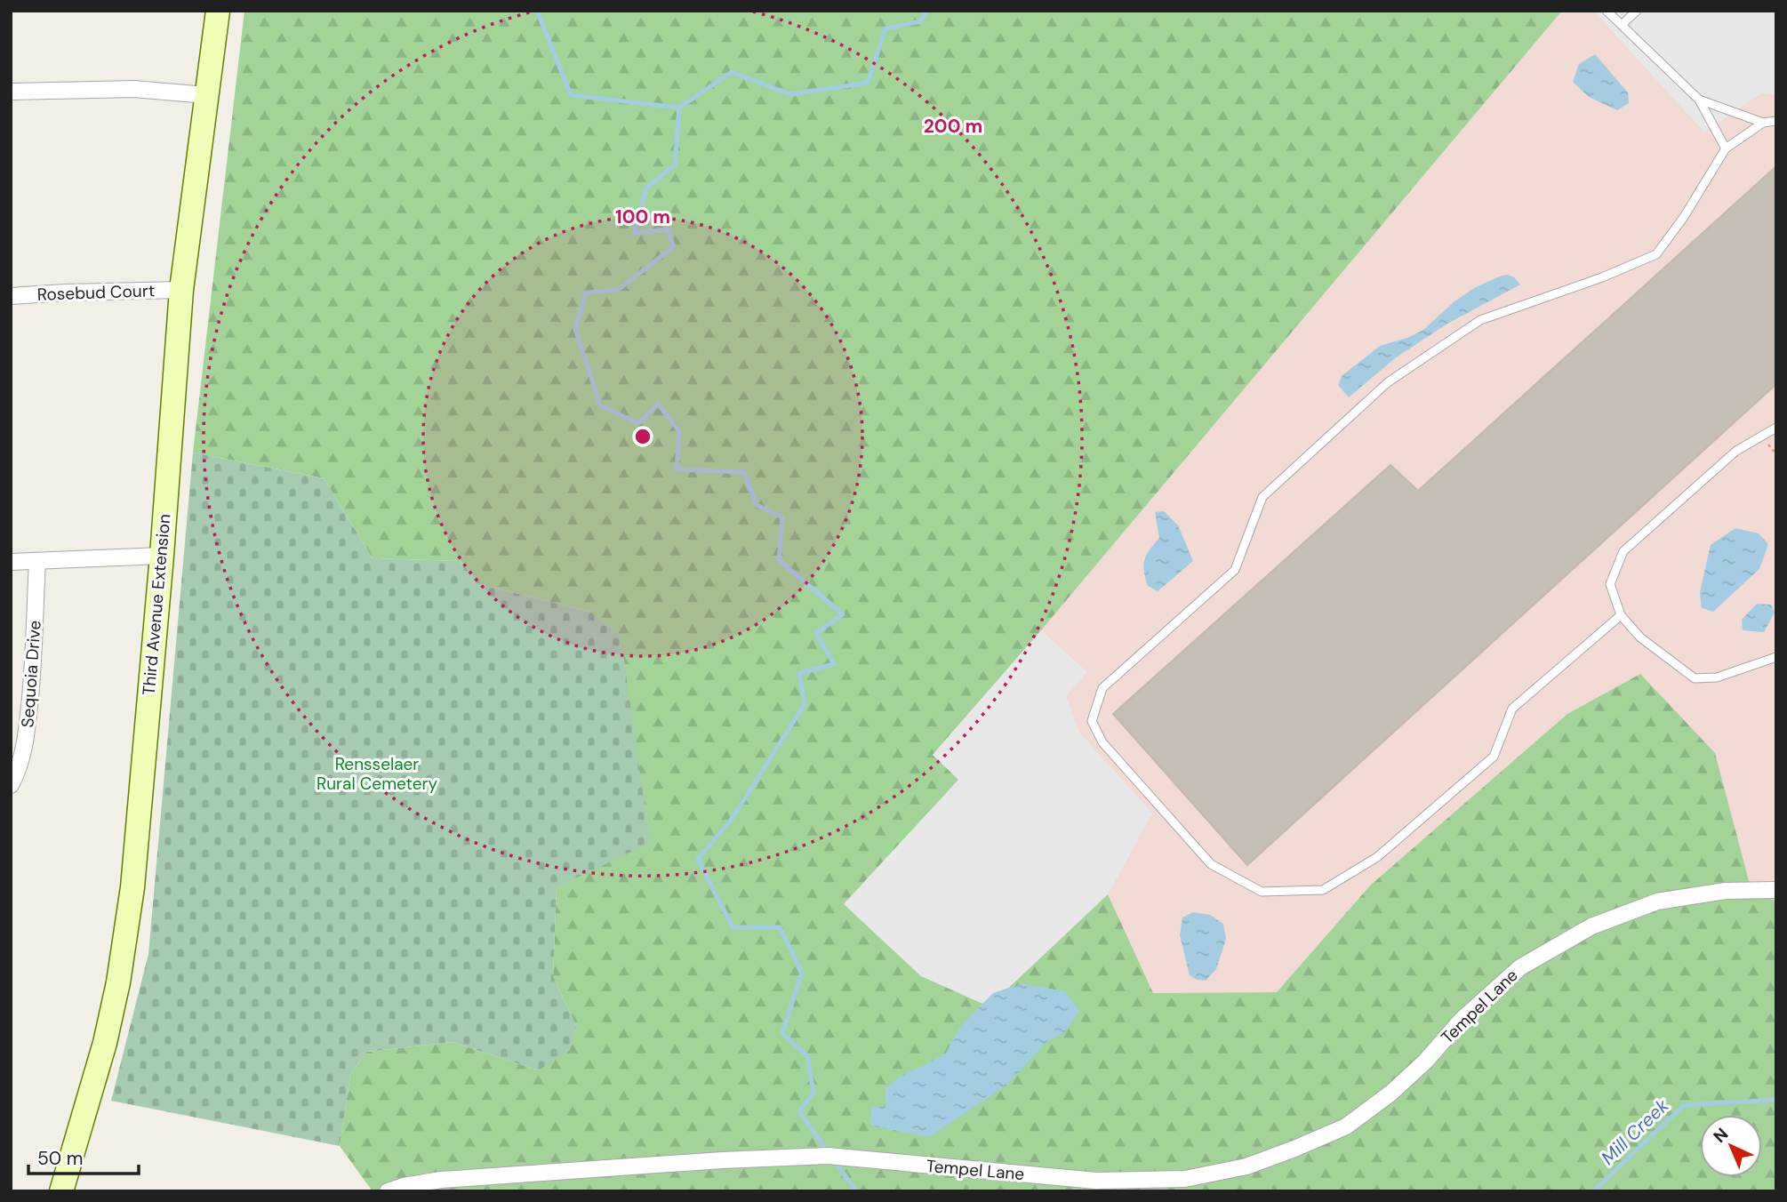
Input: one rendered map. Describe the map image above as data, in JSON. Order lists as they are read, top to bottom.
{
  "streets": {
    "street": [
      "Rosebud Court",
      "Third Avenue Extension",
      "Sequoia Drive",
      "Tempel Lane"
    ]
  },
  "crossings": [
    ["Rosebud Court", "Third Avenue Extension"]
  ],
  "water": ["Mill Creek"],
  "parks": ["Rensselaer Rural Cemetery"],
  "scale_bar": "50 m",
  "north": "top left",
  "rings": ["200 m", "100 m"]
}
